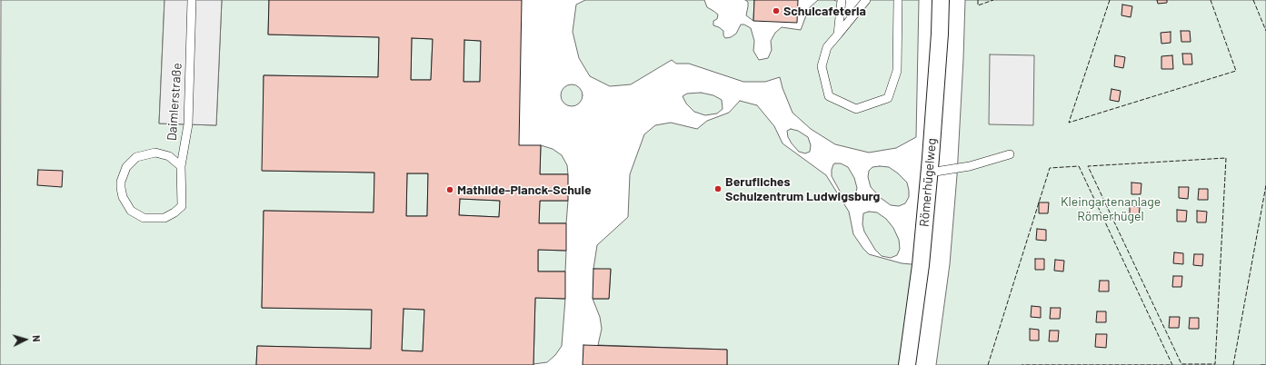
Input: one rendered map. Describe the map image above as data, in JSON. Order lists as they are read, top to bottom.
{
  "streets": {
    "street": ["Römerhügelweg"],
    "lane": ["Daimlerstraße"]
  },
  "parks": ["Kleingartenanlage Römerhügel"],
  "places": ["Schulcafeteria", "Berufliches Schulzentrum Ludwigsburg", "Mathilde-Planck-Schule"],
  "north": "right"
}
